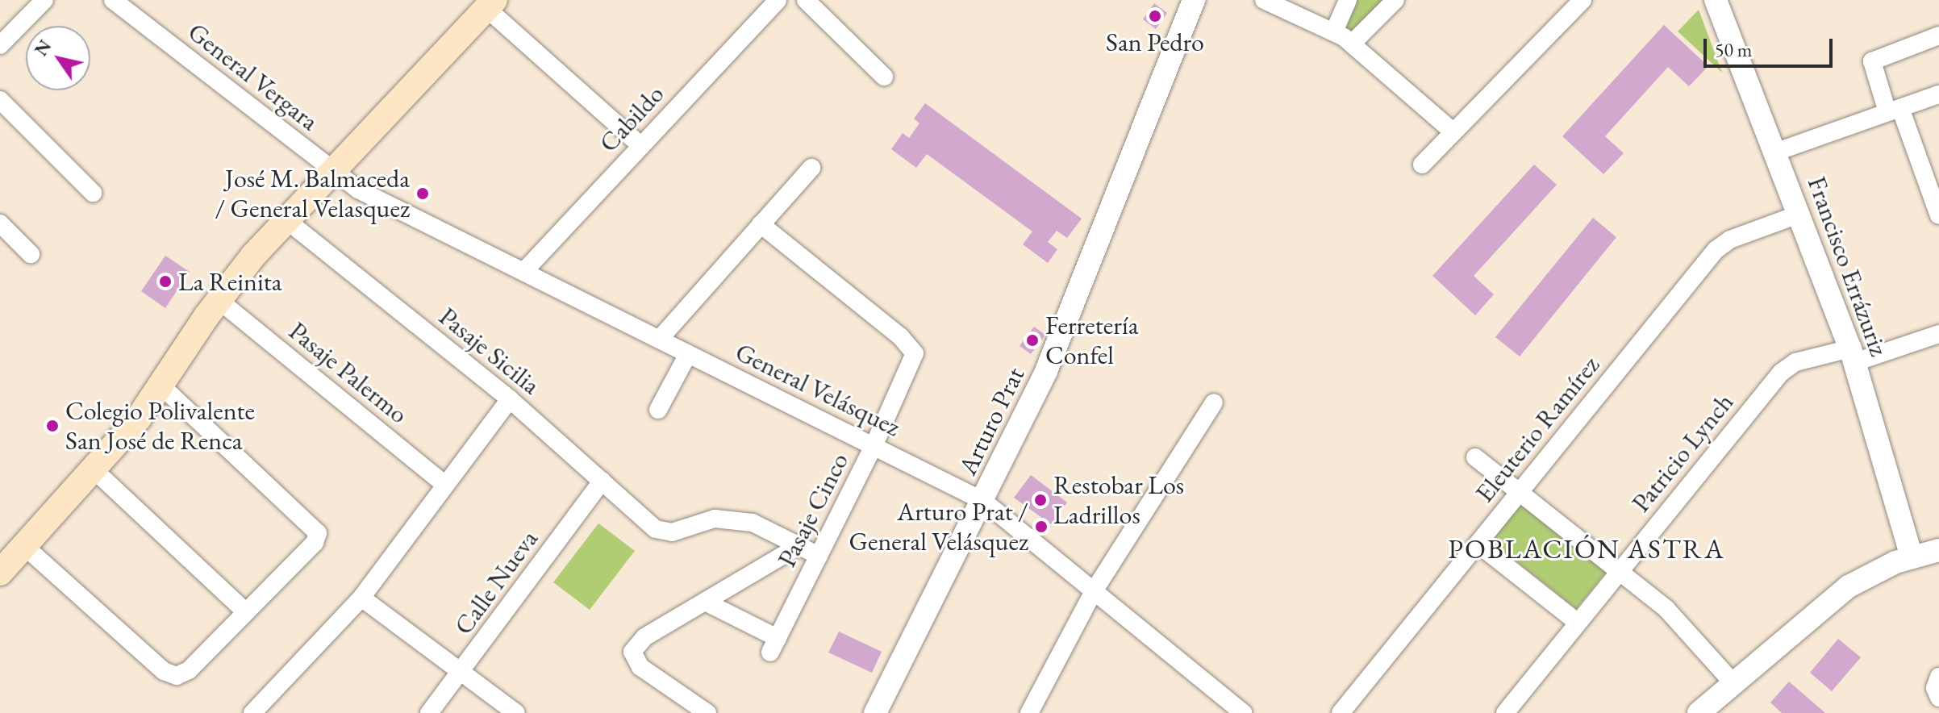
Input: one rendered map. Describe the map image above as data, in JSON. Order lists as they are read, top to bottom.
{
  "streets": {
    "street": [
      "General Vergara",
      "Cabildo",
      "Francisco Errázuriz",
      "Pasaje Sicilia",
      "Pasaje Palermo",
      "General Velásquez",
      "Arturo Prat",
      "Eleuterio Ramírez",
      "Patricio Lynch",
      "Pasaje Cinco",
      "Calle Nueva"
    ]
  },
  "crossings": [
    ["General Vergara", "General Velásquez"],
    ["Cabildo", "General Velásquez"],
    ["Francisco Errázuriz", "Eleuterio Ramírez"],
    ["Francisco Errázuriz", "Patricio Lynch"],
    ["Pasaje Sicilia", "Calle Nueva"],
    ["General Velásquez", "Arturo Prat"],
    ["General Velásquez", "Pasaje Cinco"]
  ],
  "districts": ["POBLACIÓN ASTRA"],
  "places": [
    "San Pedro",
    "José M. Balmaceda / General Velasquez",
    "La Reinita",
    "Ferretería Confel",
    "Colegio Polivalente San José de Renca",
    "Restobar Los Ladrillos",
    "Arturo Prat / General Velásquez"
  ],
  "scale_bar": "50 m",
  "north": "top left"
}
